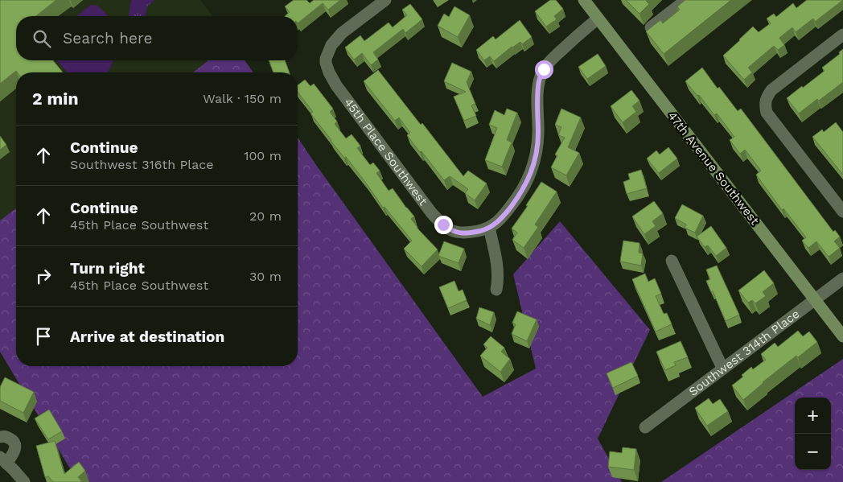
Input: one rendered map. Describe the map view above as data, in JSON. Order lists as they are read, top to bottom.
{
  "streets": {
    "main road": ["47th Avenue Southwest"],
    "street": ["45th Place Southwest", "Southwest 314th Place"]
  },
  "crossings": [
    ["45th Place Southwest", "47th Avenue Southwest"],
    ["47th Avenue Southwest", "Southwest 314th Place"]
  ],
  "page": {
    "search": "Search here",
    "heading": ["2 min", "Walk · 150 m"],
    "list": [
      ["Continue", "Southwest 316th Place", "100 m"],
      ["Continue", "45th Place Southwest", "20 m"],
      ["Turn right", "45th Place Southwest", "30 m"],
      "Arrive at destination"
    ],
    "map_buttons": ["+", "−"]
  }
}
